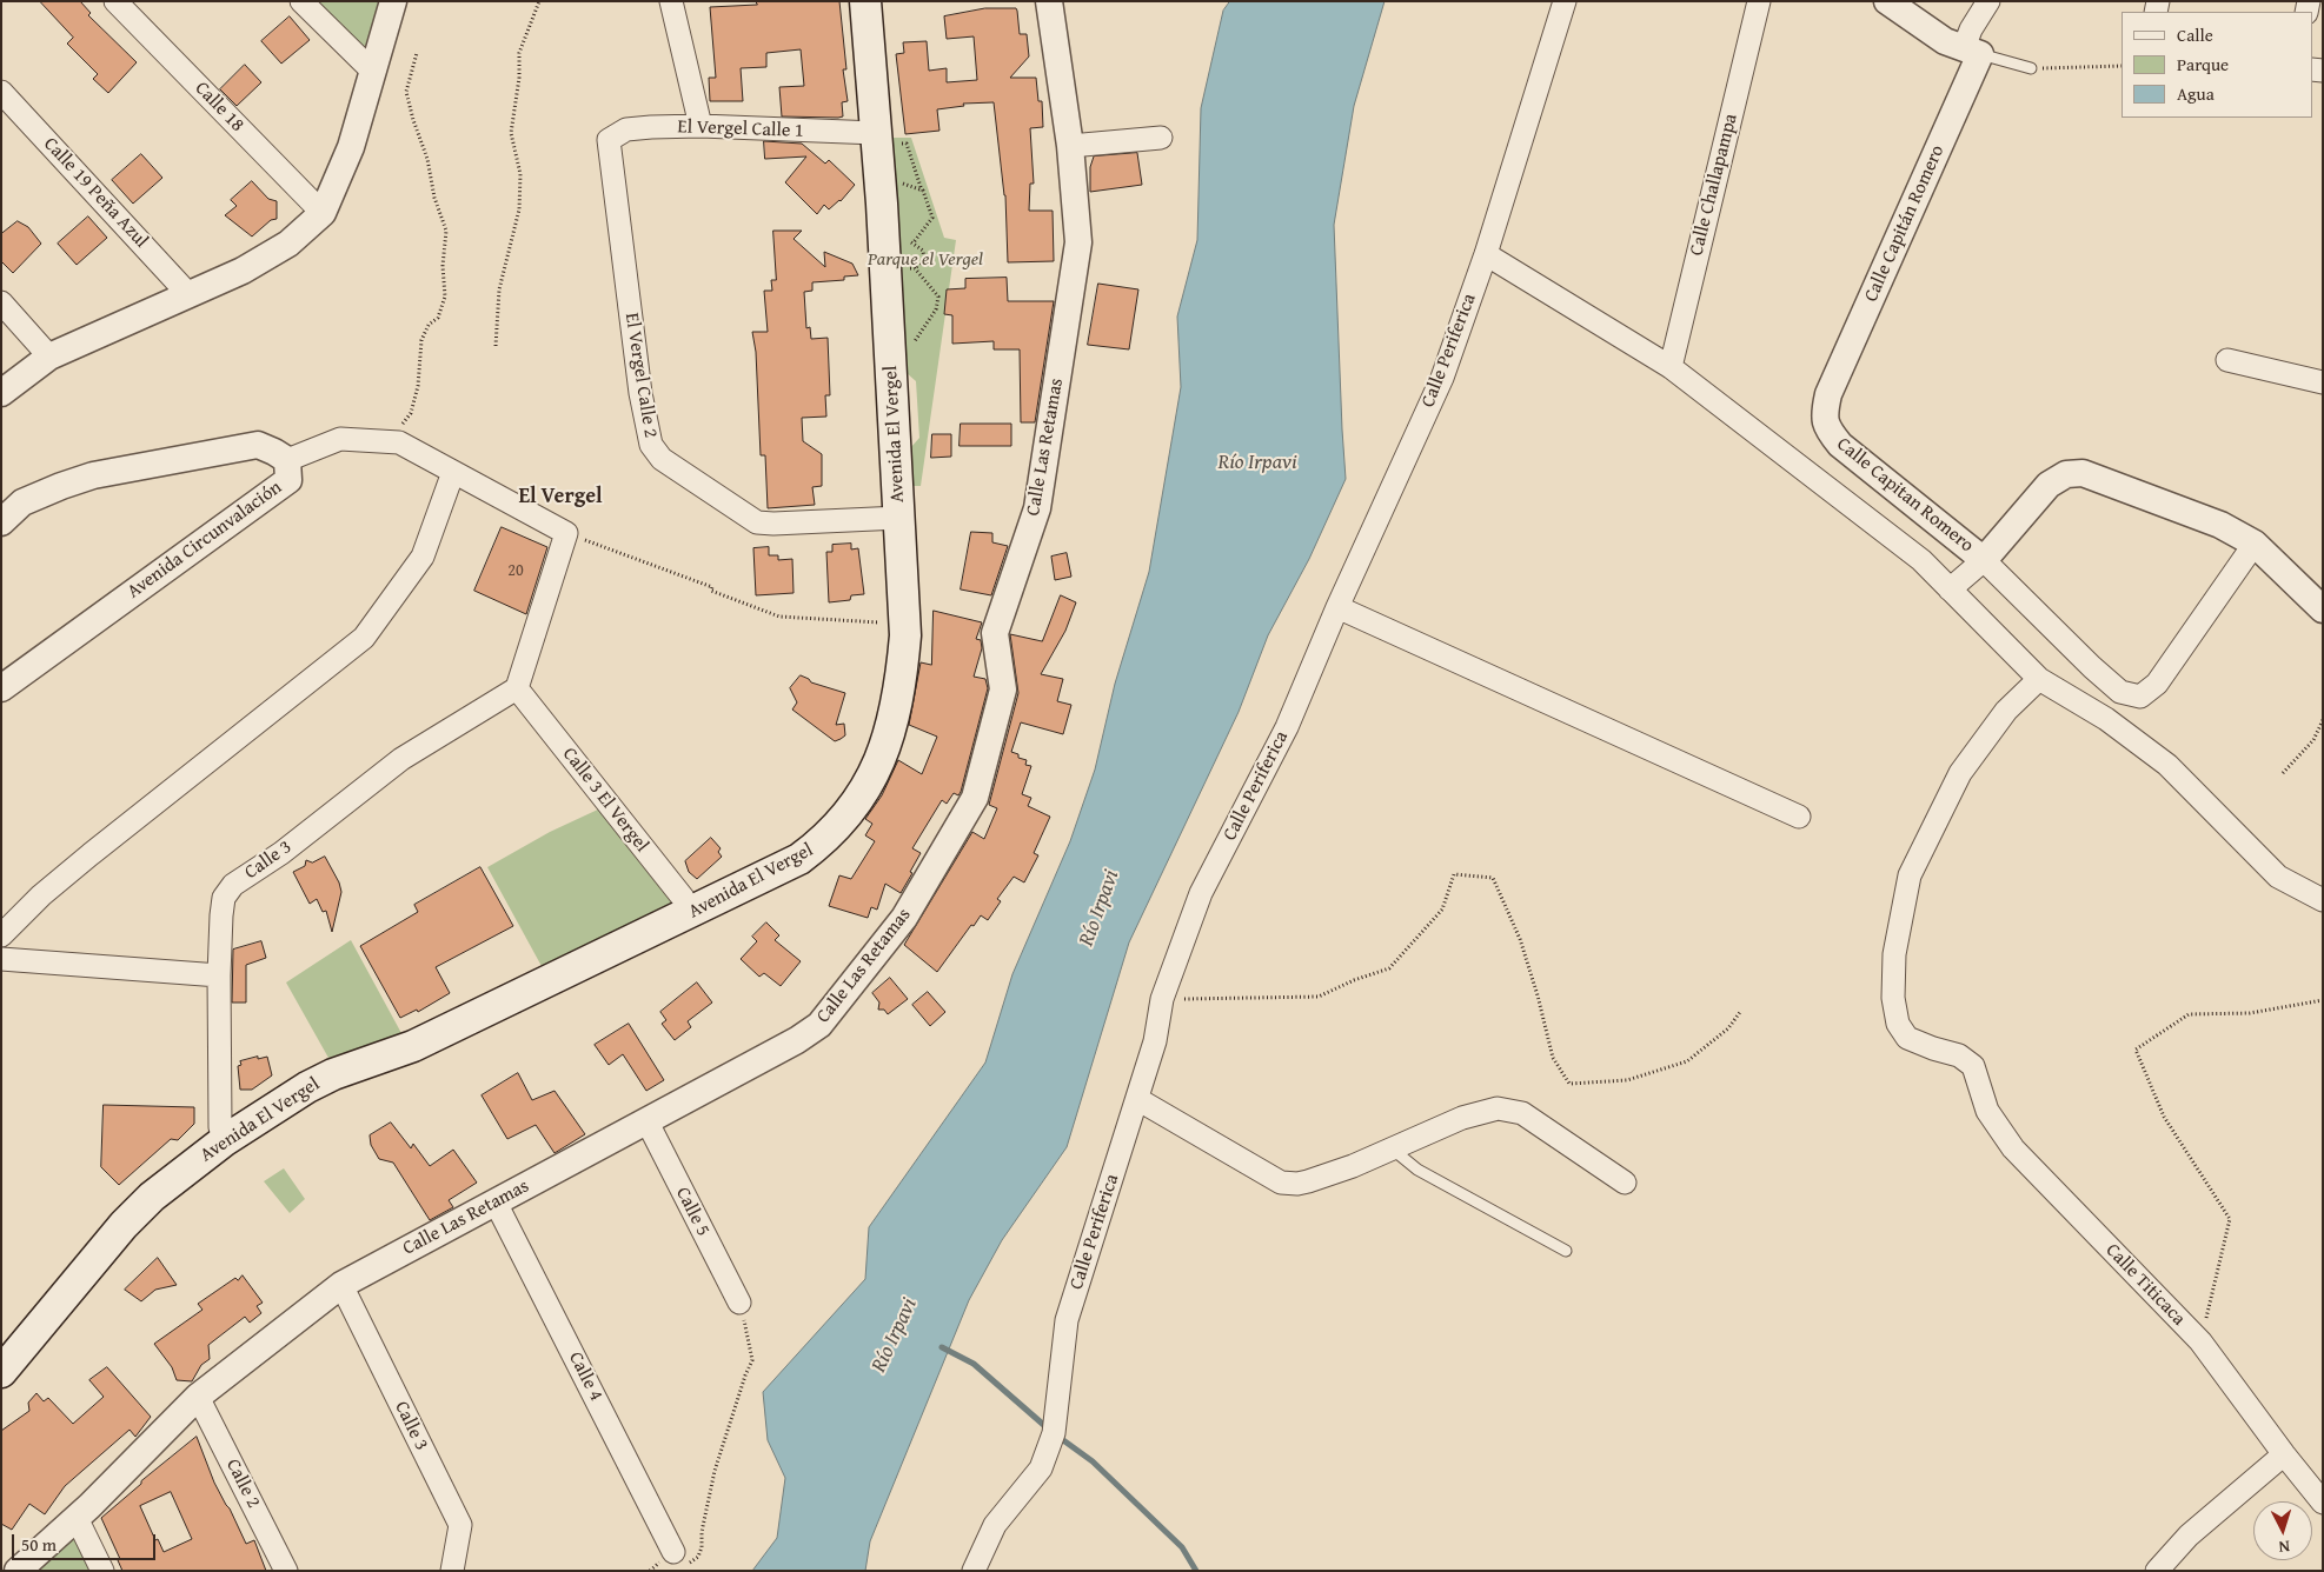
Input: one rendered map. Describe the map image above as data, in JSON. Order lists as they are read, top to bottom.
{
  "streets": {
    "main road": ["Avenida El Vergel"],
    "street": [
      "Calle 18",
      "El Vergel Calle 1",
      "Calle Challapampa",
      "Calle 19 Peña Azul",
      "Calle Capitán Romero",
      "Calle Periferica",
      "El Vergel Calle 2",
      "Calle Las Retamas",
      "Calle Capitan Romero",
      "Avenida Circunvalación",
      "Calle 3 El Vergel",
      "Calle 3",
      "Calle 5",
      "Calle Titicaca",
      "Calle 4",
      "Calle 2"
    ]
  },
  "crossings": [
    ["El Vergel Calle 1", "El Vergel Calle 2"],
    ["El Vergel Calle 1", "Avenida El Vergel"],
    ["Calle Capitán Romero", "Calle Capitan Romero"],
    ["El Vergel Calle 2", "Avenida El Vergel"],
    ["Avenida El Vergel", "Calle 3 El Vergel"],
    ["Avenida El Vergel", "Calle 3"],
    ["Calle Las Retamas", "Calle 3"],
    ["Calle Las Retamas", "Calle 5"],
    ["Calle Las Retamas", "Calle 4"],
    ["Calle Las Retamas", "Calle 2"],
    ["Calle 3 El Vergel", "Calle 3"]
  ],
  "districts": ["El Vergel"],
  "water": ["Río Irpavi"],
  "parks": ["Parque el Vergel"],
  "house_numbers": ["20"],
  "legend": ["Calle", "Parque", "Agua"],
  "scale_bar": "50 m",
  "north": "bottom"
}
